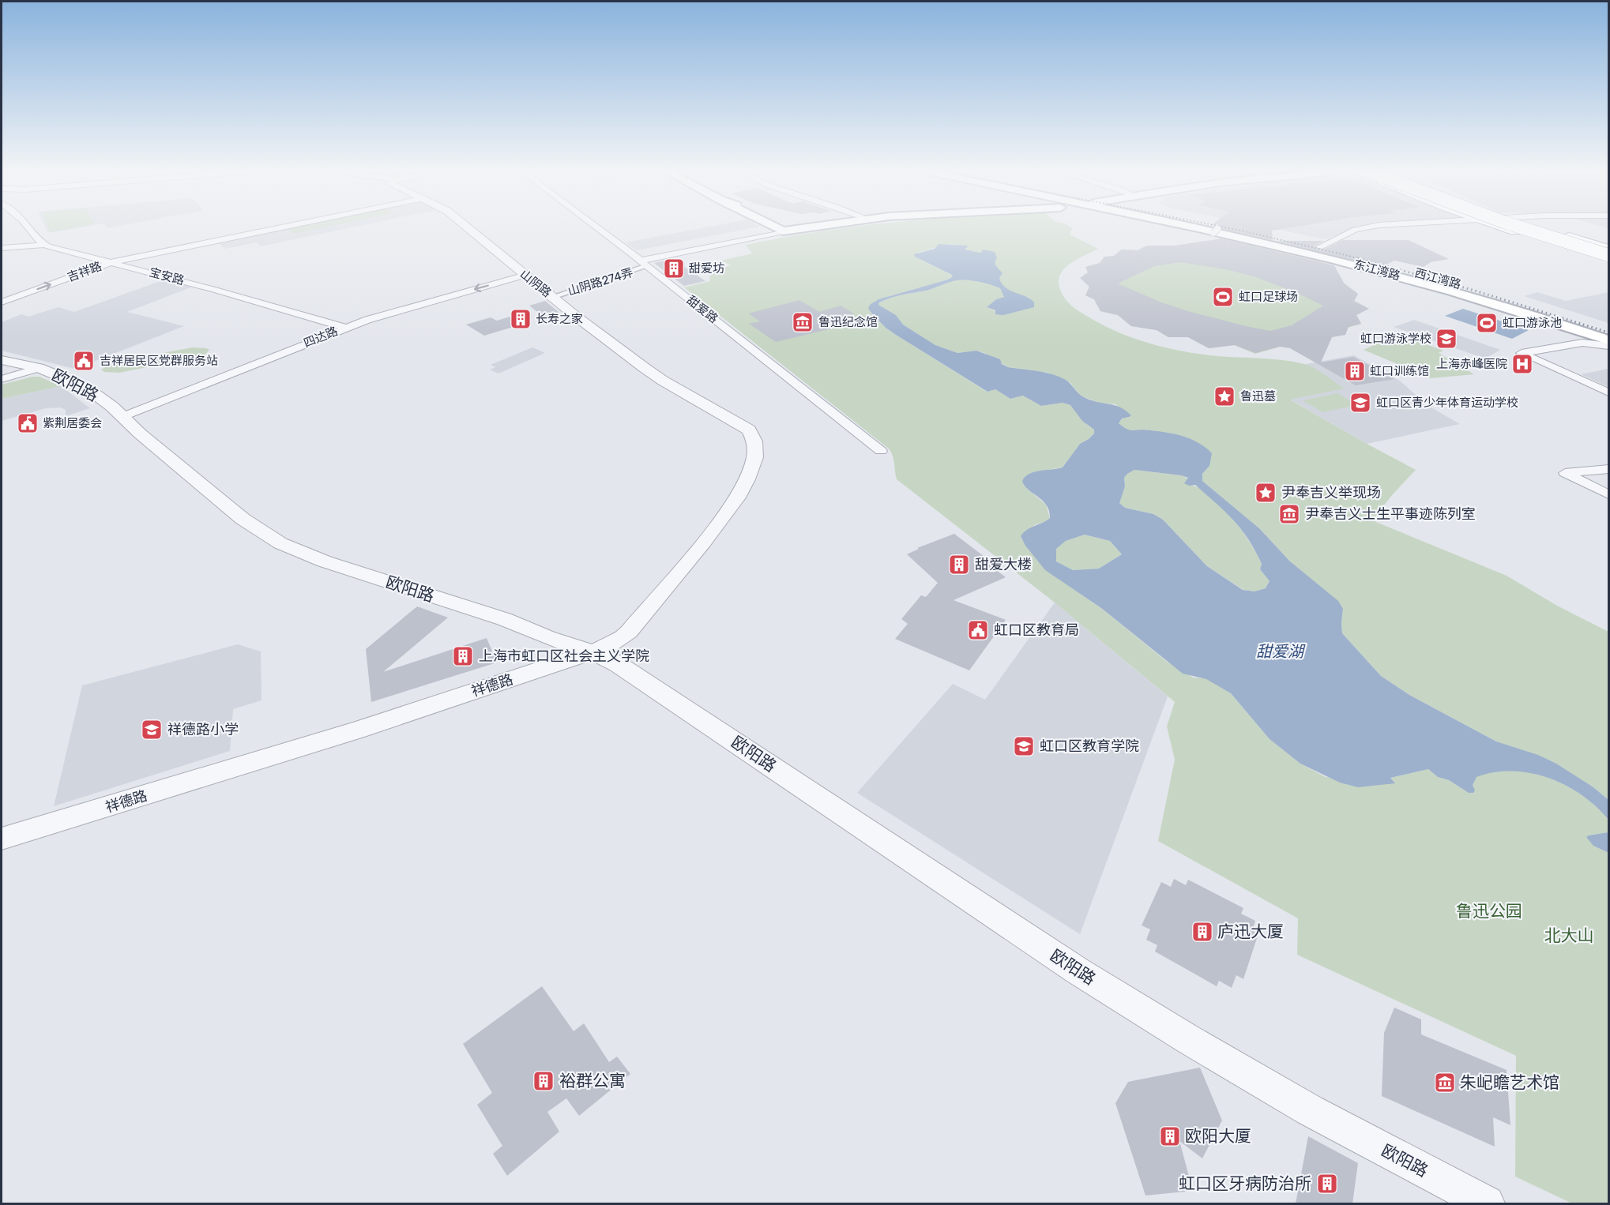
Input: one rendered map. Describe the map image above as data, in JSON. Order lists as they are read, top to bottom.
{
  "streets": {
    "main road": ["东江湾路", "西江湾路"],
    "street": [
      "吉祥路",
      "宝安路",
      "山阴路274弄",
      "山阴路",
      "甜爱路",
      "四达路",
      "欧阳路",
      "祥德路"
    ]
  },
  "crossings": [
    ["吉祥路", "宝安路"],
    ["宝安路", "四达路"],
    ["山阴路274弄", "山阴路"],
    ["山阴路274弄", "甜爱路"],
    ["山阴路", "四达路"],
    ["山阴路", "祥德路"],
    ["四达路", "欧阳路"],
    ["欧阳路", "祥德路"]
  ],
  "one_way": ["四达路"],
  "water": ["甜爱湖"],
  "parks": ["鲁迅公园", "北大山"],
  "places": {
    "building": [
      "甜爱坊",
      "长寿之家",
      "虹口训练馆",
      "甜爱大楼",
      "上海市虹口区社会主义学院",
      "庐迅大厦",
      "裕群公寓",
      "欧阳大厦",
      "虹口区牙病防治所"
    ],
    "sports": ["虹口足球场", "虹口游泳池"],
    "museum": ["鲁迅纪念馆", "尹奉吉义士生平事迹陈列室", "朱屺瞻艺术馆"],
    "school or university": [
      "虹口游泳学校",
      "虹口区青少年体育运动学校",
      "祥德路小学",
      "虹口区教育学院"
    ],
    "public building": ["吉祥居民区党群服务站", "紫荆居委会", "虹口区教育局"],
    "hospital": ["上海赤峰医院"],
    "place": ["鲁迅墓", "尹奉吉义举现场"]
  }
}
